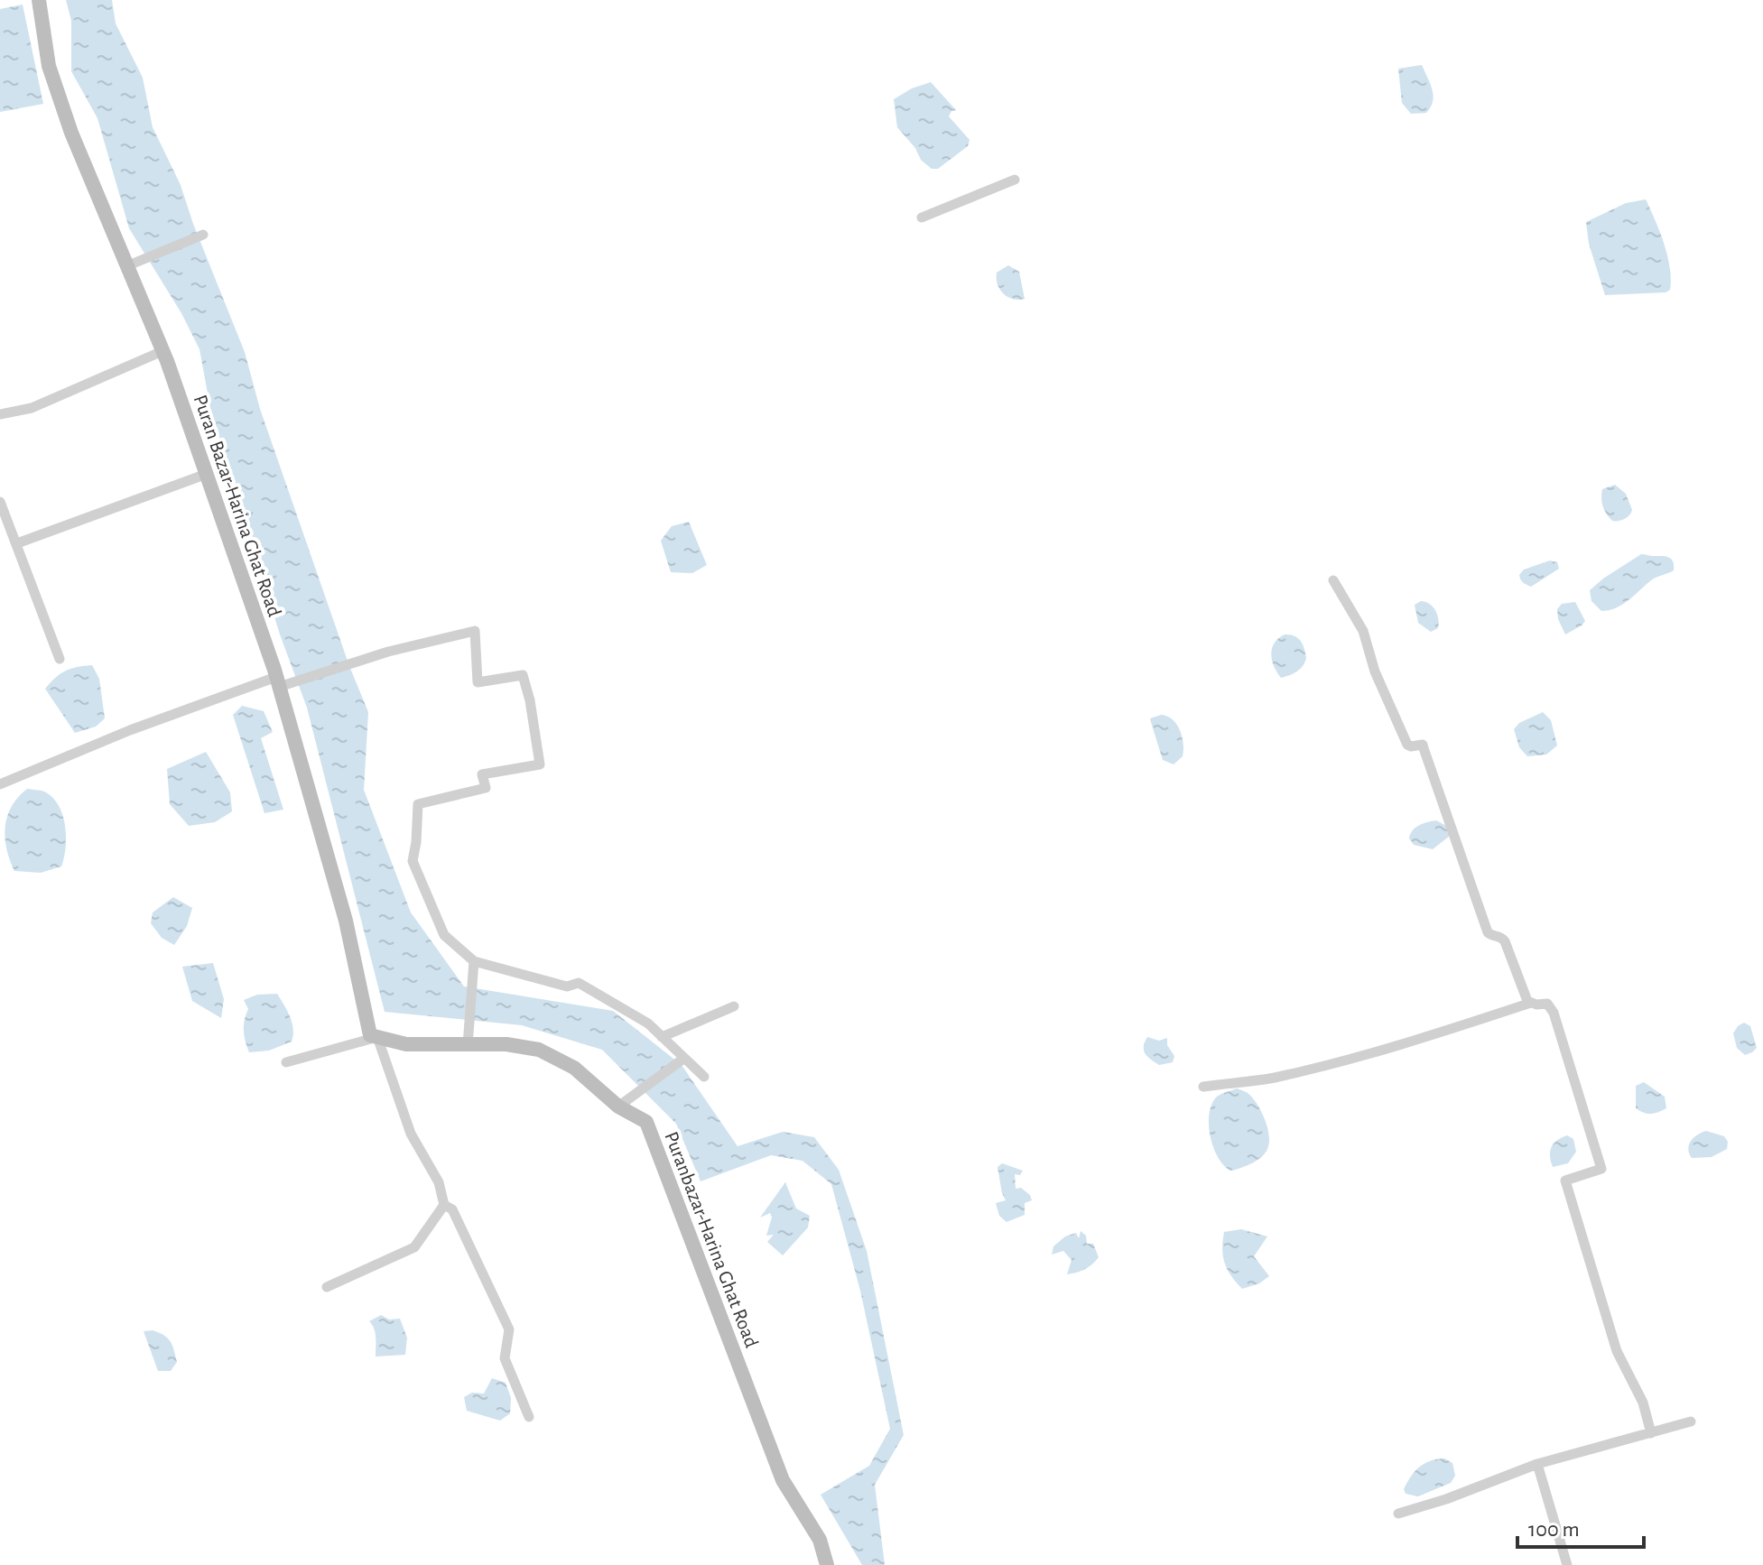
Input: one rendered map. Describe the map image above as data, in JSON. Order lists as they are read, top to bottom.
{
  "streets": {
    "main road": ["Puran Bazar-Harina Ghat Road", "Puranbazar-Harina Ghat Road"]
  },
  "crossings": [
    ["Puran Bazar-Harina Ghat Road", "Puranbazar-Harina Ghat Road"]
  ],
  "scale_bar": "100 m"
}
